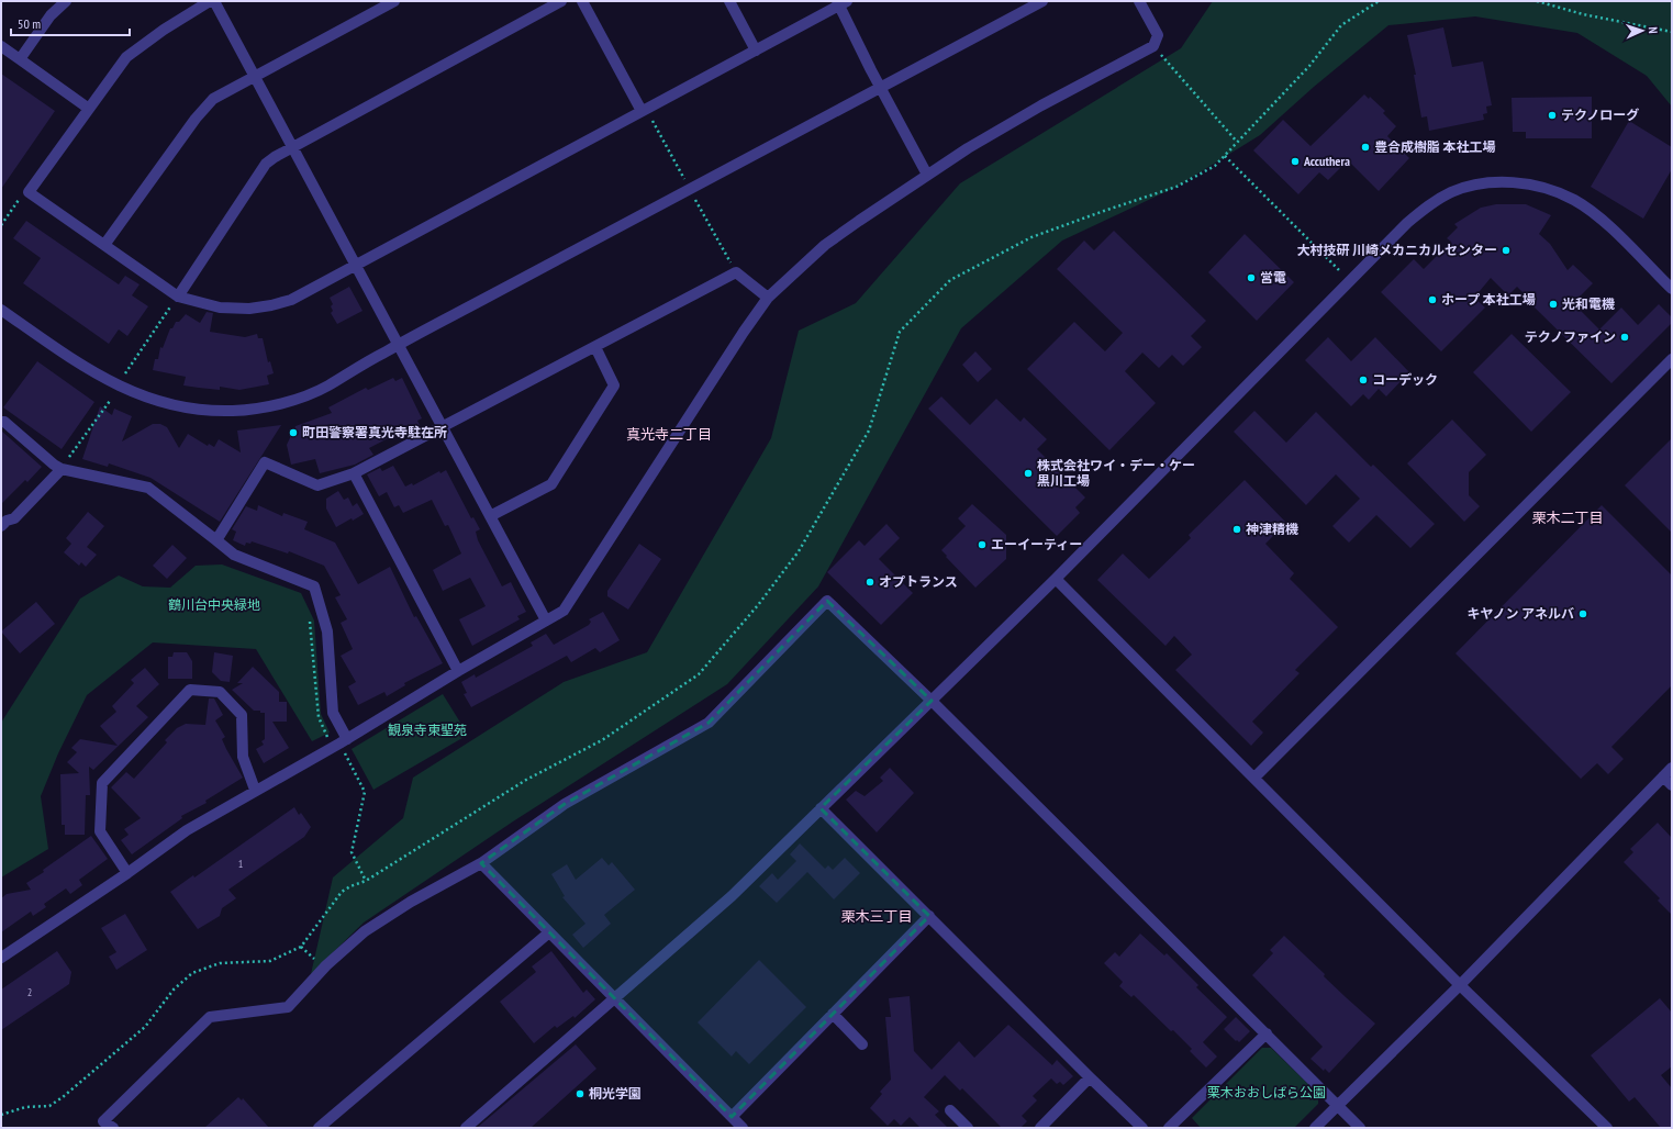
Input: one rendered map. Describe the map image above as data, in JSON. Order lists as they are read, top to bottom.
{
  "districts": ["真光寺二丁目", "栗木二丁目", "栗木三丁目"],
  "parks": ["鶴川台中央緑地", "観泉寺東聖苑", "栗木おおしばら公園"],
  "places": [
    "テクノローグ",
    "豊合成樹脂 本社工場",
    "Accuthera",
    "大村技研 川崎メカニカルセンター",
    "営電",
    "ホープ 本社工場",
    "光和電機",
    "テクノファイン",
    "コーデック",
    "町田警察署真光寺駐在所",
    "株式会社ワイ・デー・ケー 黒川工場",
    "神津精機",
    "エーイーティー",
    "オプトランス",
    "キヤノン アネルバ",
    "桐光学園"
  ],
  "house_numbers": ["1", "2"],
  "scale_bar": "50 m",
  "north": "right"
}
